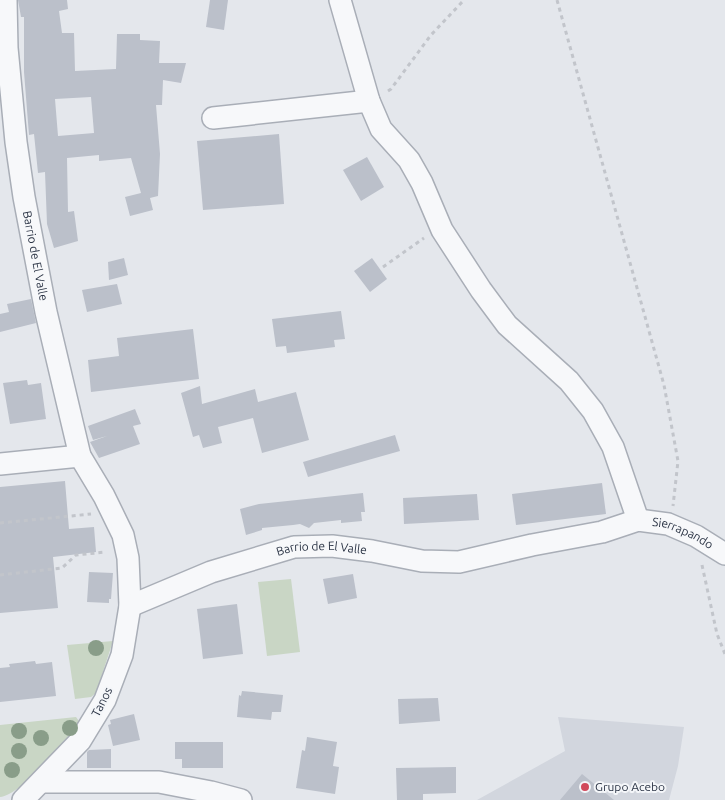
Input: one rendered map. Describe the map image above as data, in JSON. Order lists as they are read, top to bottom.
{
  "streets": {
    "street": ["Barrio de El Valle", "Sierrapando", "Tanos"]
  },
  "crossings": [
    ["Barrio de El Valle", "Sierrapando"],
    ["Barrio de El Valle", "Tanos"]
  ],
  "places": ["Grupo Acebo"]
}
